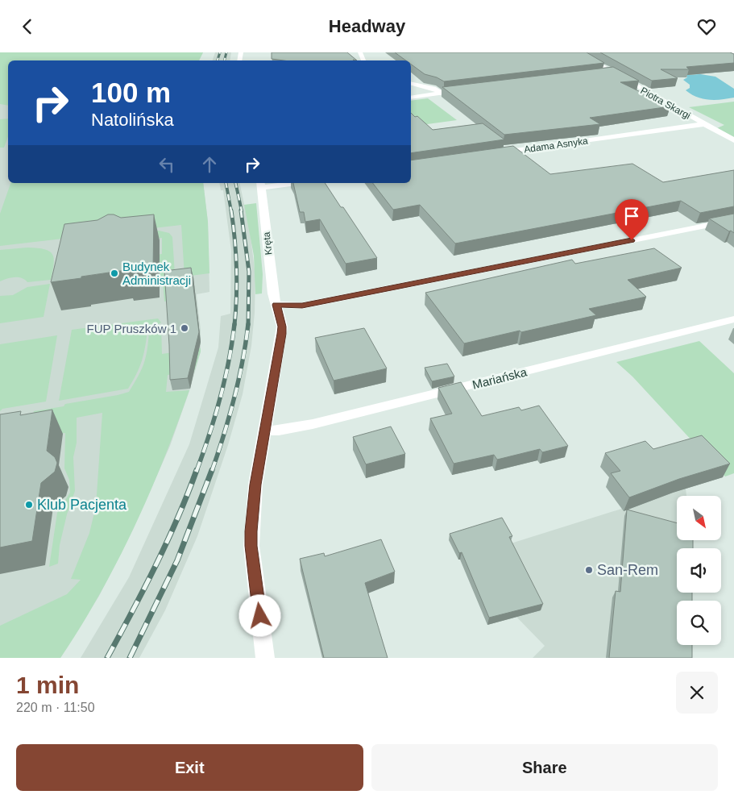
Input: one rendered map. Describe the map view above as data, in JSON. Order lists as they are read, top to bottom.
{
  "streets": {
    "street": [
      "Piotra Skargi",
      "Adama Asnyka",
      "Kręta",
      "Mariańska"
    ]
  },
  "crossings": [
    ["Piotra Skargi", "Adama Asnyka"],
    ["Kręta", "Mariańska"]
  ],
  "places": [
    "Budynek Administracji",
    "FUP Pruszków 1",
    "Klub Pacjenta",
    "San-Rem"
  ],
  "north": "bottom right",
  "page": {
    "header": "Headway",
    "turn": ["100 m", "Natolińska"],
    "heading": ["1 min", "220 m · 11:50"],
    "buttons": ["Exit", "Share"]
  }
}
